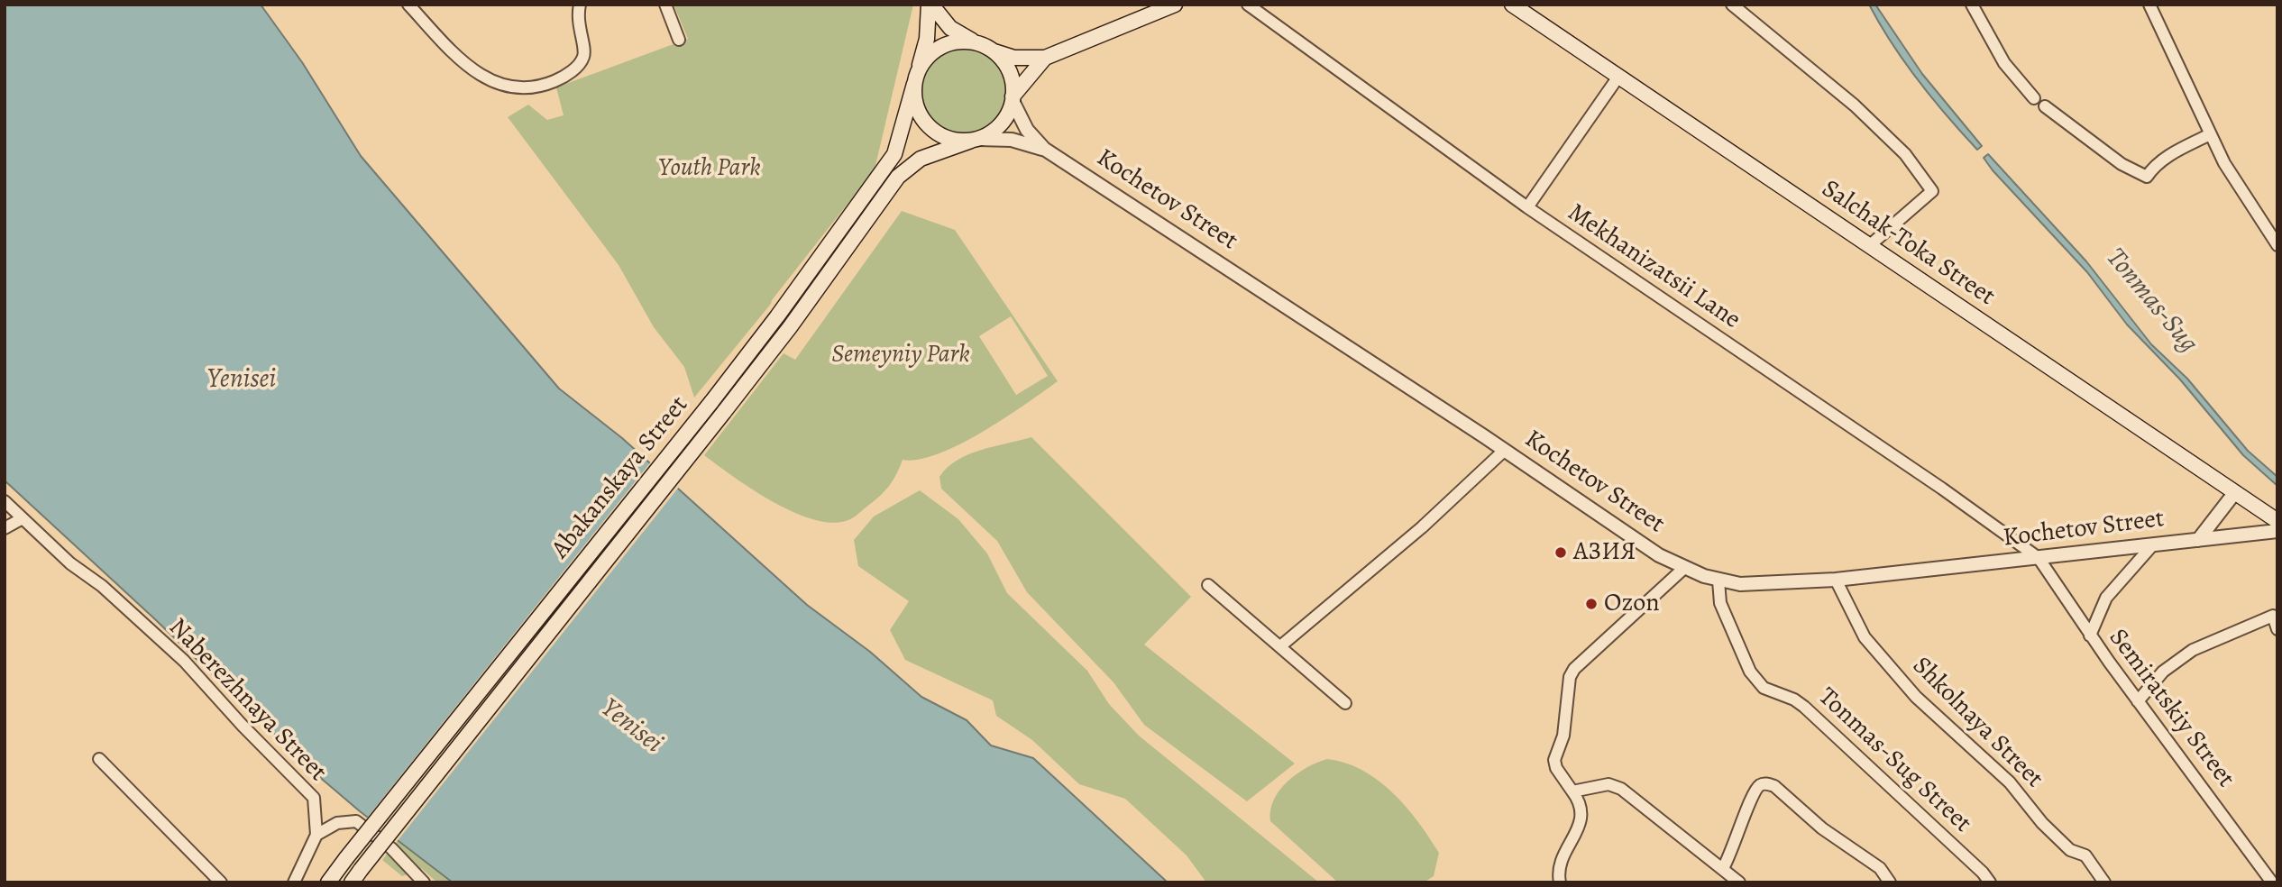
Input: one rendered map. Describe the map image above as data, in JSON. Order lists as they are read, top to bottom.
{
  "streets": {
    "main road": ["Salchak-Toka Street", "Abakanskaya Street"],
    "street": [
      "Kochetov Street",
      "Mekhanizatsii Lane",
      "Naberezhnaya Street",
      "Semiratskiy Street",
      "Shkolnaya Street",
      "Tonmas-Sug Street"
    ]
  },
  "crossings": [
    ["Kochetov Street", "Salchak-Toka Street"],
    ["Kochetov Street", "Mekhanizatsii Lane"],
    ["Kochetov Street", "Abakanskaya Street"],
    ["Kochetov Street", "Semiratskiy Street"],
    ["Kochetov Street", "Shkolnaya Street"],
    ["Kochetov Street", "Tonmas-Sug Street"],
    ["Mekhanizatsii Lane", "Semiratskiy Street"]
  ],
  "water": ["Tonmas-Sug", "Yenisei"],
  "parks": ["Youth Park", "Semeyniy Park"],
  "places": ["АЗИЯ", "Ozon"]
}
